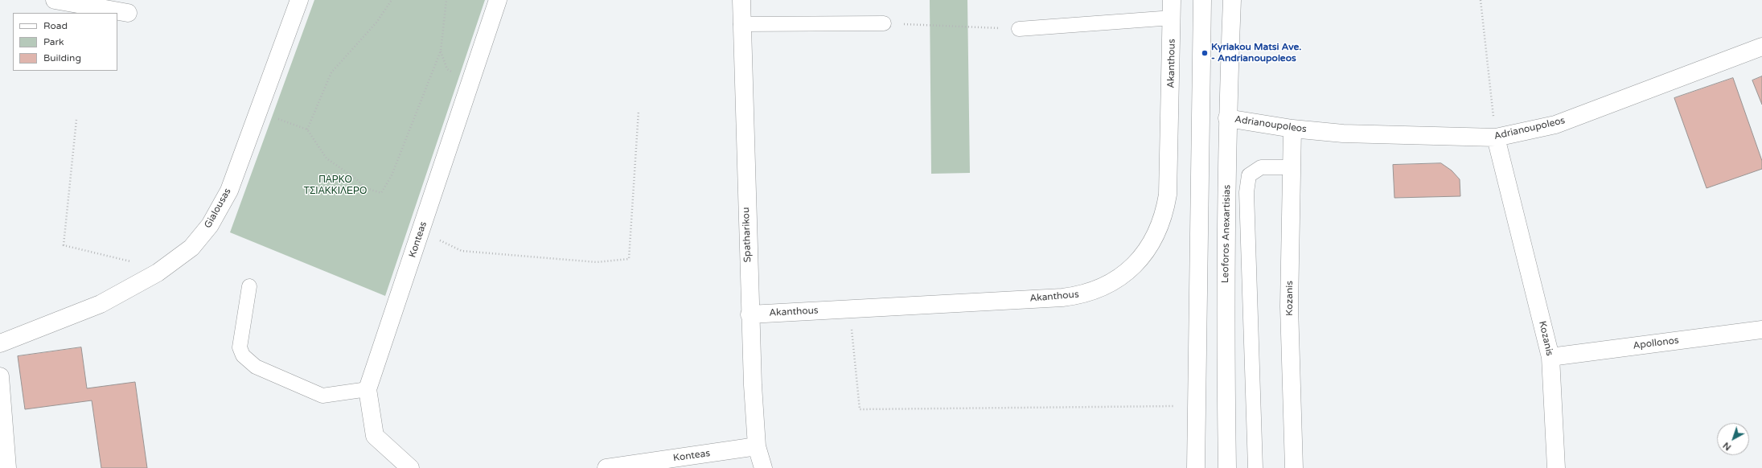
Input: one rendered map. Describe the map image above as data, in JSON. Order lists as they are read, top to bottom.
{
  "streets": {
    "street": [
      "Akanthous",
      "Adrianoupoleos",
      "Gialousas",
      "Leoforos Anexartisias",
      "Spatharikou",
      "Konteas",
      "Kozanis",
      "Apollonos"
    ]
  },
  "crossings": [
    ["Akanthous", "Spatharikou"],
    ["Adrianoupoleos", "Leoforos Anexartisias"],
    ["Adrianoupoleos", "Kozanis"],
    ["Spatharikou", "Konteas"],
    ["Kozanis", "Apollonos"]
  ],
  "parks": ["ΠΑΡΚΟ ΤΣΙΑΚΚΙΛΕΡΟ"],
  "places": ["Kyriakou Matsi Ave. - Andrianoupoleos"],
  "legend": ["Road", "Park", "Building"],
  "north": "bottom left"
}
